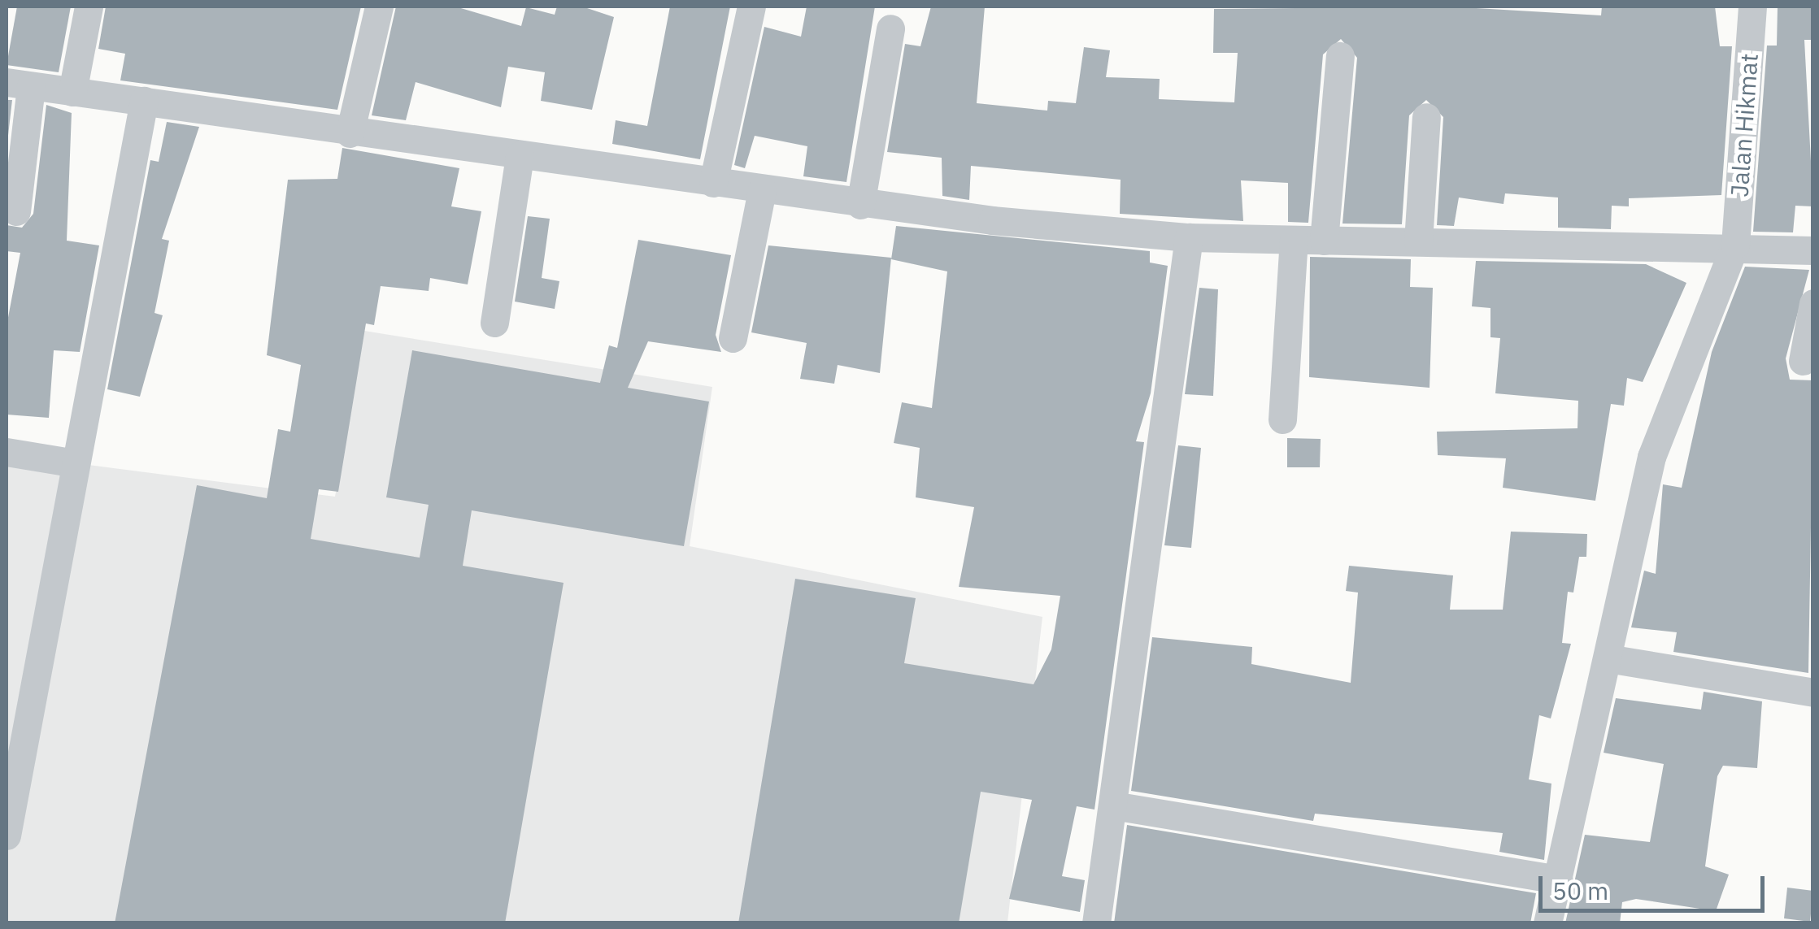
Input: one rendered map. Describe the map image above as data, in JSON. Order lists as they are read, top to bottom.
{
  "streets": {
    "street": ["Jalan Hikmat"]
  },
  "scale_bar": "50 m"
}
